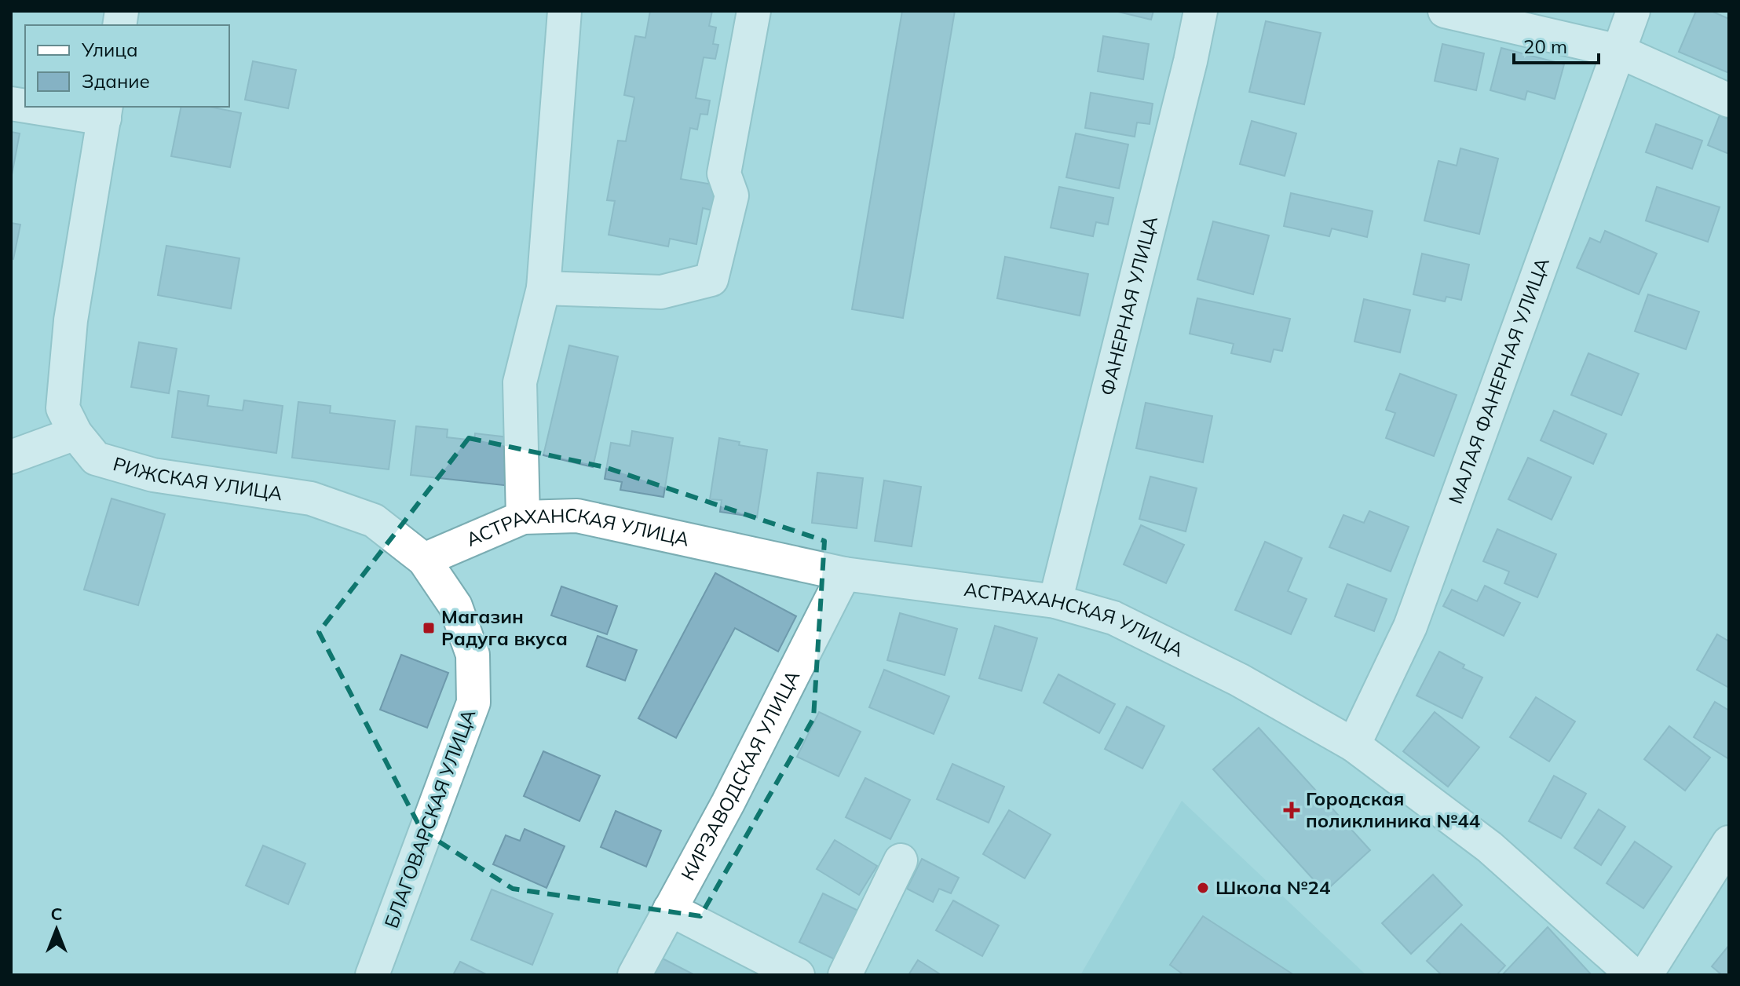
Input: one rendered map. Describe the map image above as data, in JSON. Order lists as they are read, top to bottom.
{
  "streets": {
    "street": [
      "ФАНЕРНАЯ УЛИЦА",
      "МАЛАЯ ФАНЕРНАЯ УЛИЦА",
      "РИЖСКАЯ УЛИЦА",
      "АСТРАХАНСКАЯ УЛИЦА",
      "КИРЗАВОДСКАЯ УЛИЦА",
      "БЛАГОВАРСКАЯ УЛИЦА"
    ]
  },
  "crossings": [
    ["ФАНЕРНАЯ УЛИЦА", "АСТРАХАНСКАЯ УЛИЦА"],
    ["МАЛАЯ ФАНЕРНАЯ УЛИЦА", "АСТРАХАНСКАЯ УЛИЦА"],
    ["РИЖСКАЯ УЛИЦА", "АСТРАХАНСКАЯ УЛИЦА"],
    ["РИЖСКАЯ УЛИЦА", "БЛАГОВАРСКАЯ УЛИЦА"],
    ["АСТРАХАНСКАЯ УЛИЦА", "КИРЗАВОДСКАЯ УЛИЦА"],
    ["АСТРАХАНСКАЯ УЛИЦА", "БЛАГОВАРСКАЯ УЛИЦА"]
  ],
  "places": {
    "transit": ["Магазин Радуга вкуса"],
    "health": ["Городская поликлиника №44"],
    "other": ["Школа №24"]
  },
  "legend": ["Улица", "Здание"],
  "scale_bar": "20 m",
  "north": "top"
}
